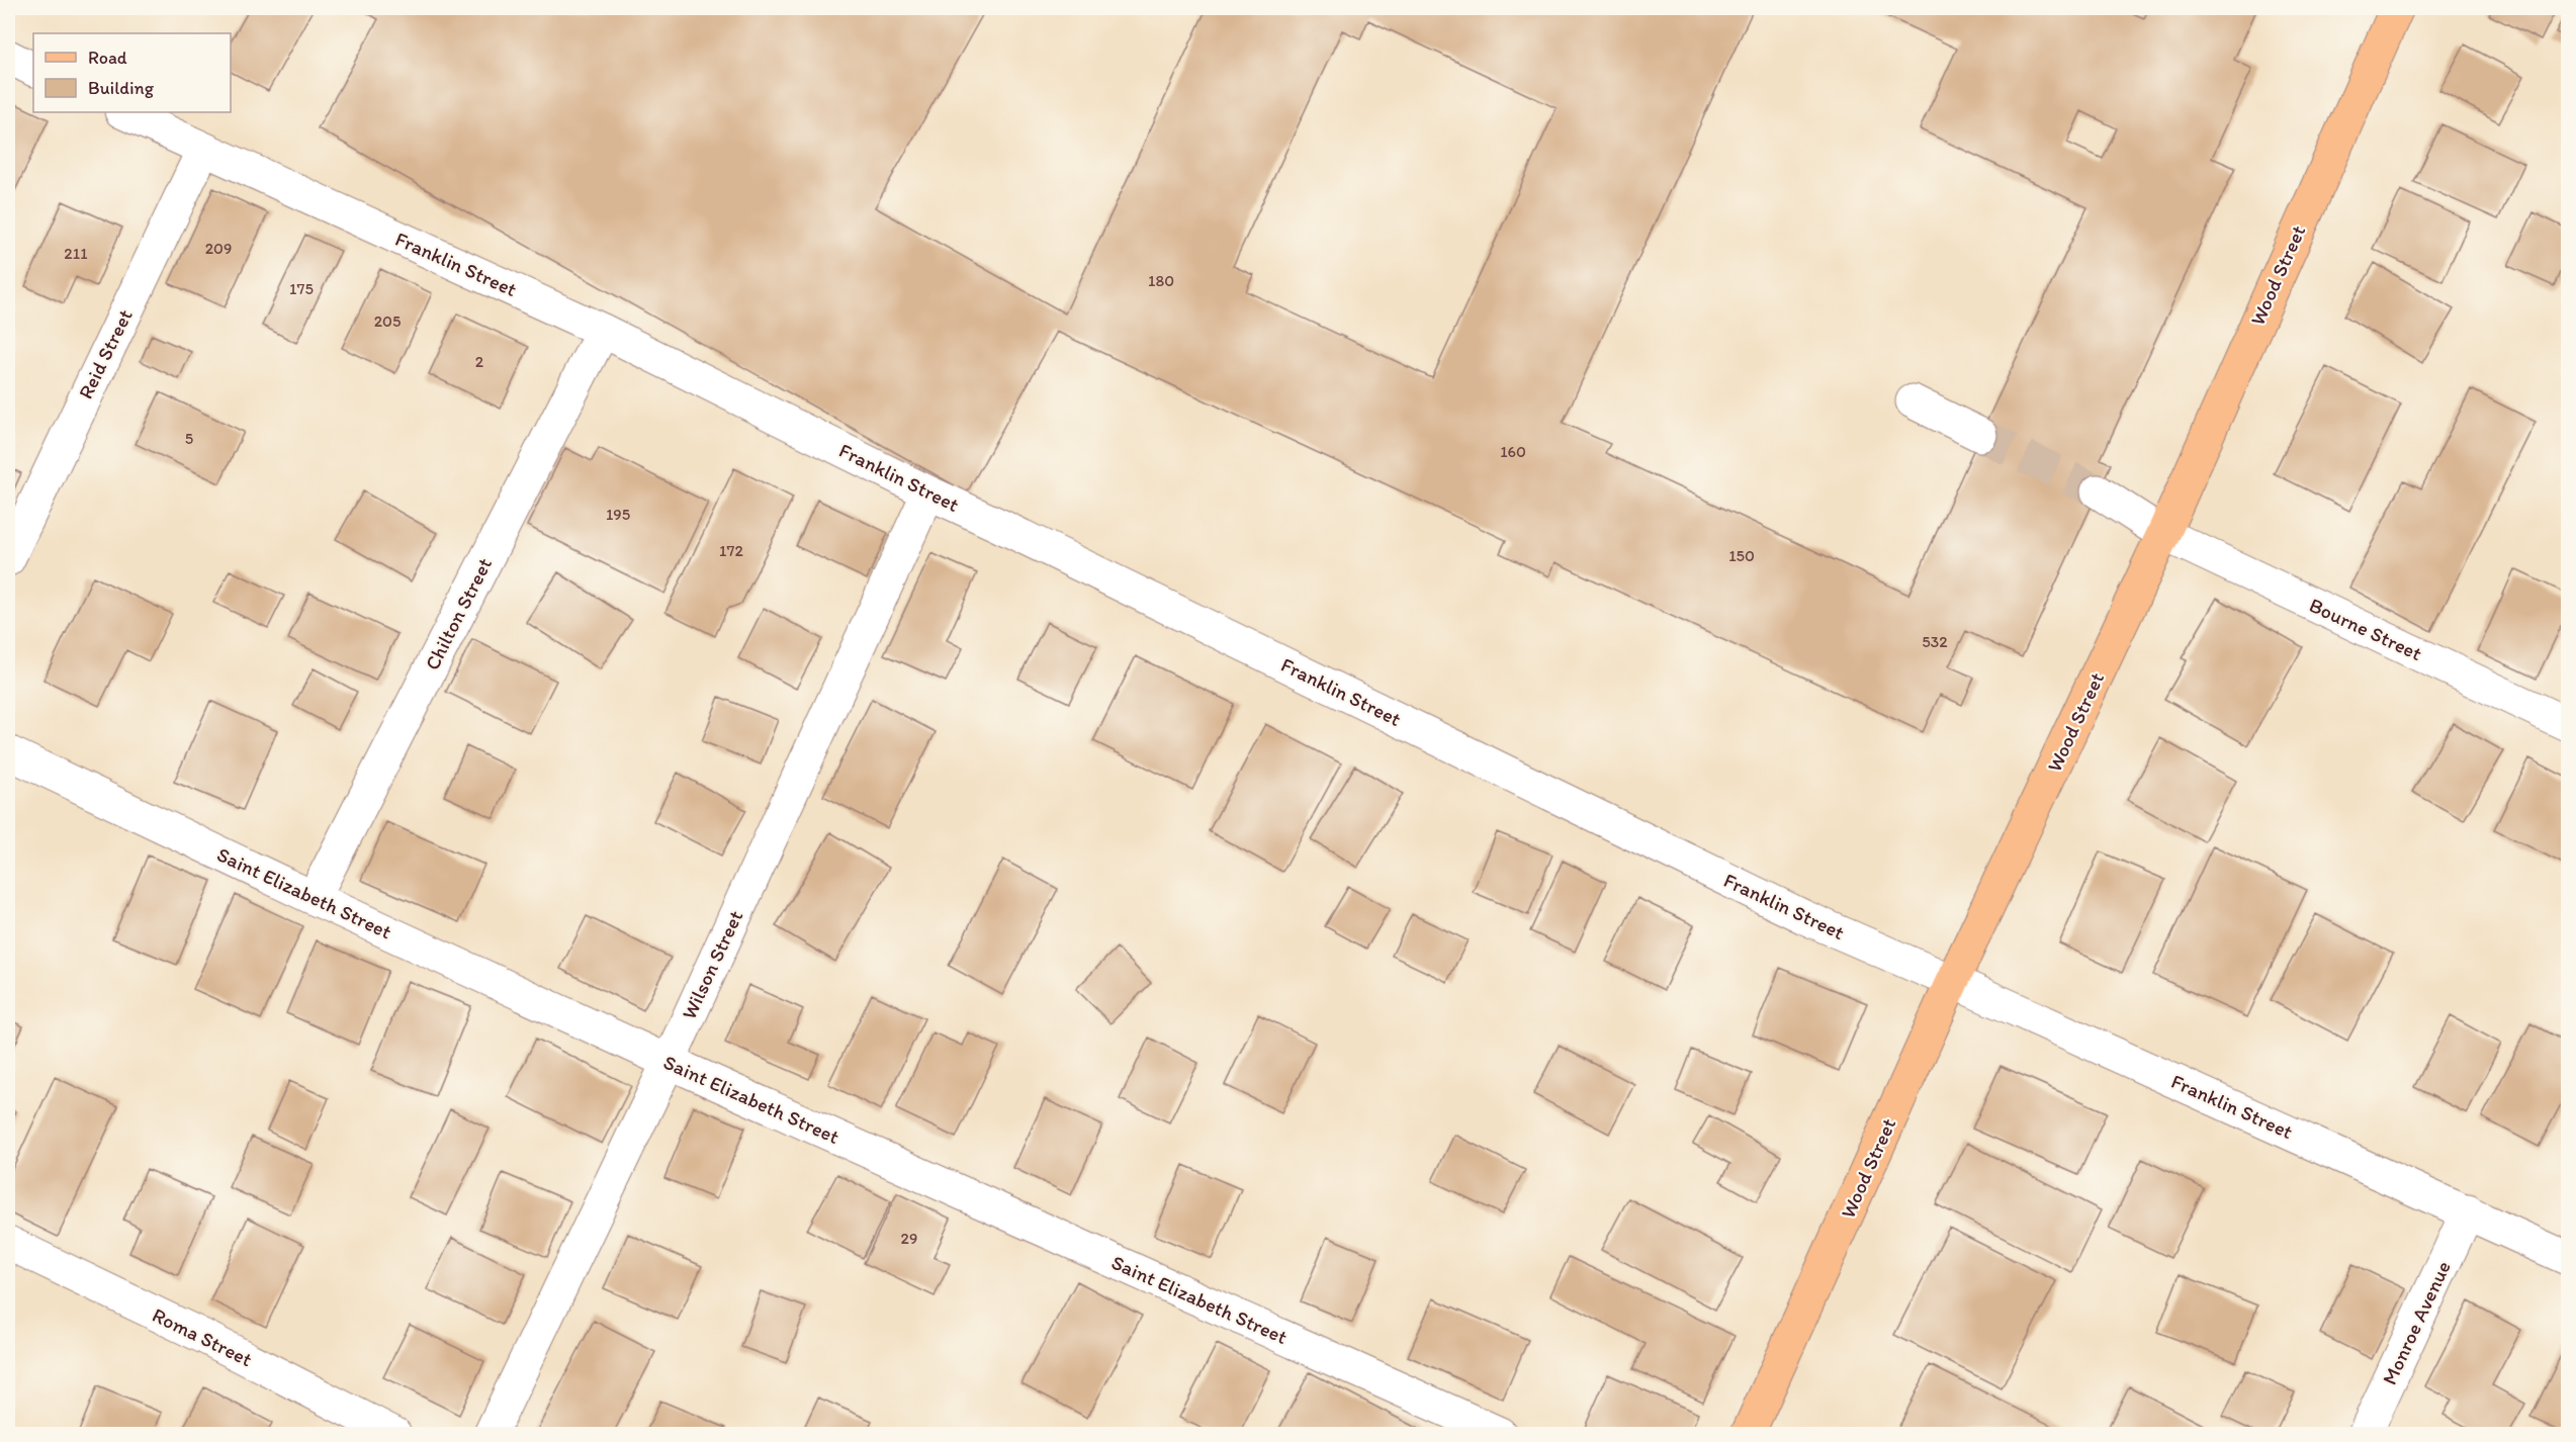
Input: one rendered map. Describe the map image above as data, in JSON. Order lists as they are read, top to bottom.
{
  "streets": {
    "main road": ["Wood Street"],
    "street": [
      "Franklin Street",
      "Reid Street",
      "Chilton Street",
      "Bourne Street",
      "Saint Elizabeth Street",
      "Wilson Street",
      "Monroe Avenue",
      "Roma Street"
    ]
  },
  "crossings": [
    ["Franklin Street", "Wood Street"],
    ["Franklin Street", "Reid Street"],
    ["Franklin Street", "Chilton Street"],
    ["Franklin Street", "Wilson Street"],
    ["Franklin Street", "Monroe Avenue"],
    ["Wood Street", "Bourne Street"],
    ["Chilton Street", "Saint Elizabeth Street"],
    ["Saint Elizabeth Street", "Wilson Street"]
  ],
  "house_numbers": [
    "209",
    "211",
    "180",
    "175",
    "205",
    "2",
    "5",
    "160",
    "195",
    "172",
    "150",
    "532",
    "29"
  ],
  "legend": ["Road", "Building"]
}
